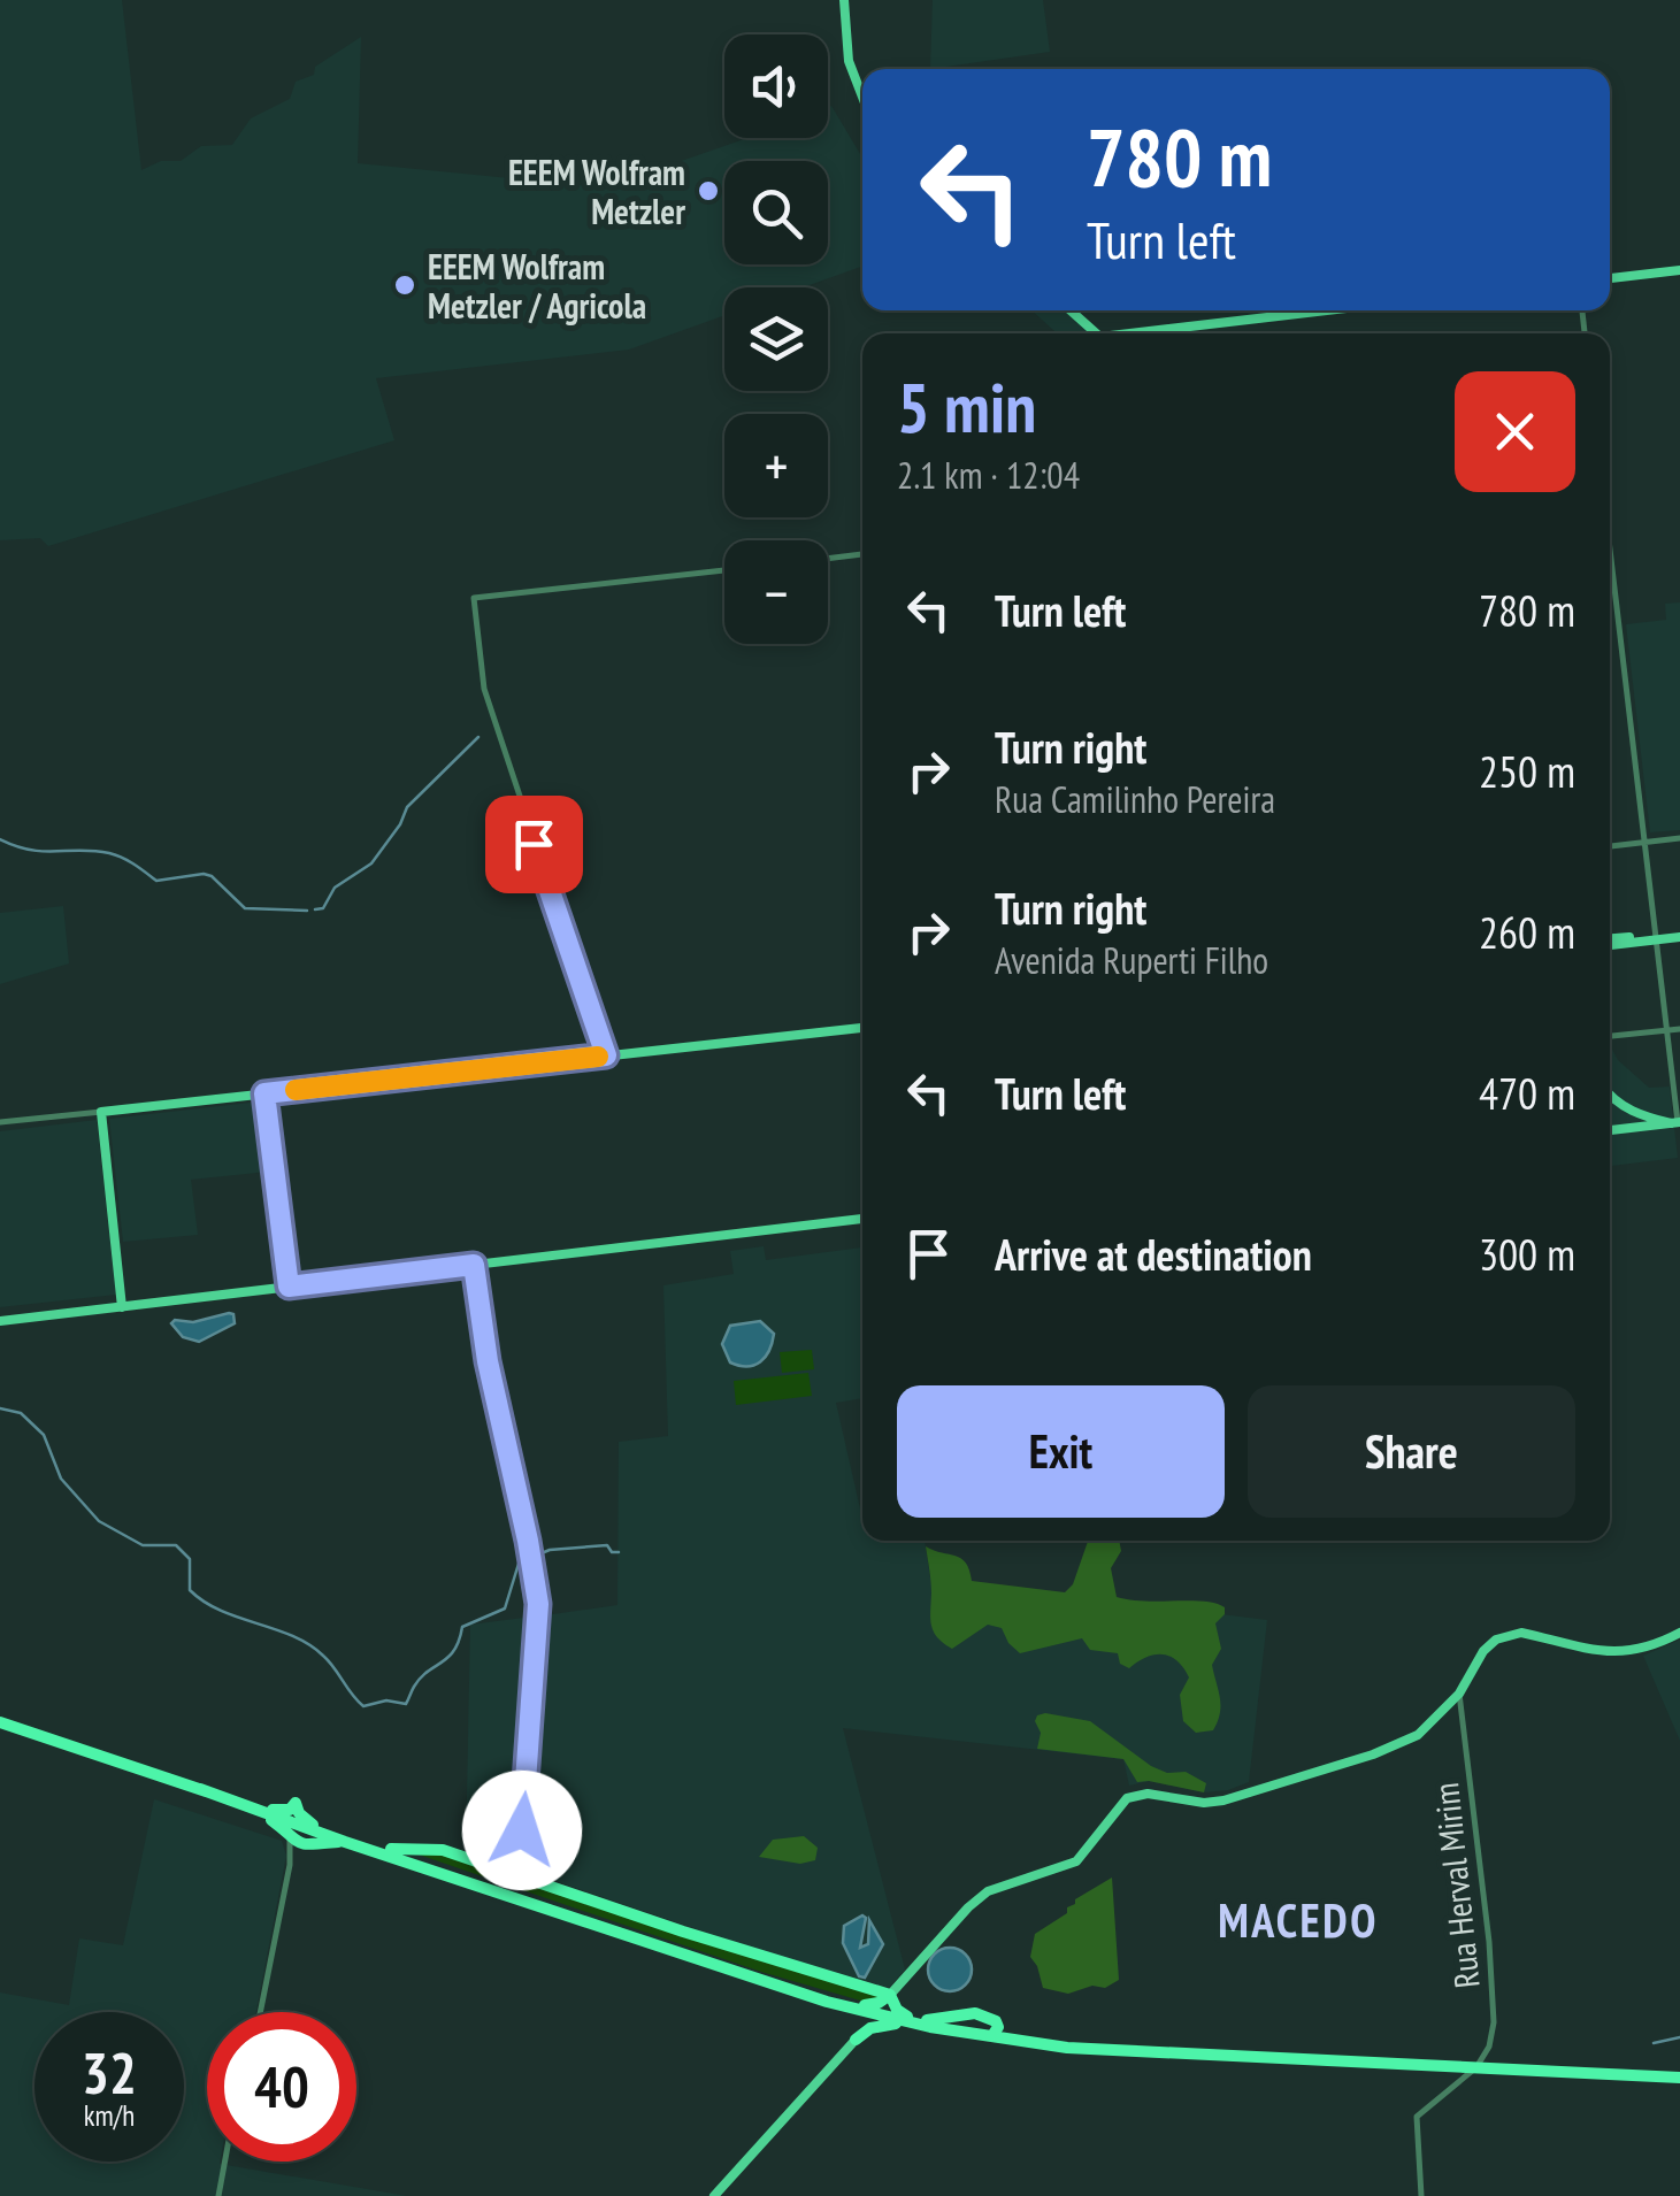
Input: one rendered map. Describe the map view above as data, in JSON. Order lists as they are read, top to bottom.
{
  "streets": {
    "street": ["Rua Herval Mirim"]
  },
  "districts": ["MACEDO"],
  "places": ["EEEM Wolfram Metzler", "EEEM Wolfram Metzler / Agricola"],
  "page": {
    "map_buttons": ["+", "−"],
    "turn": ["780 m", "Turn left"],
    "heading": ["5 min", "2.1 km · 12:04"],
    "list": [
      {
        "name": "Turn left",
        "value": "780 m"
      },
      {
        "name": "Turn right",
        "note": "Rua Camilinho Pereira",
        "value": "250 m"
      },
      {
        "name": "Turn right",
        "note": "Avenida Ruperti Filho",
        "value": "260 m"
      },
      {
        "name": "Turn left",
        "value": "470 m"
      },
      {
        "name": "Arrive at destination",
        "value": "300 m"
      }
    ],
    "buttons": ["Exit", "Share"],
    "speed": "32 km/h",
    "limit": "40"
  }
}
